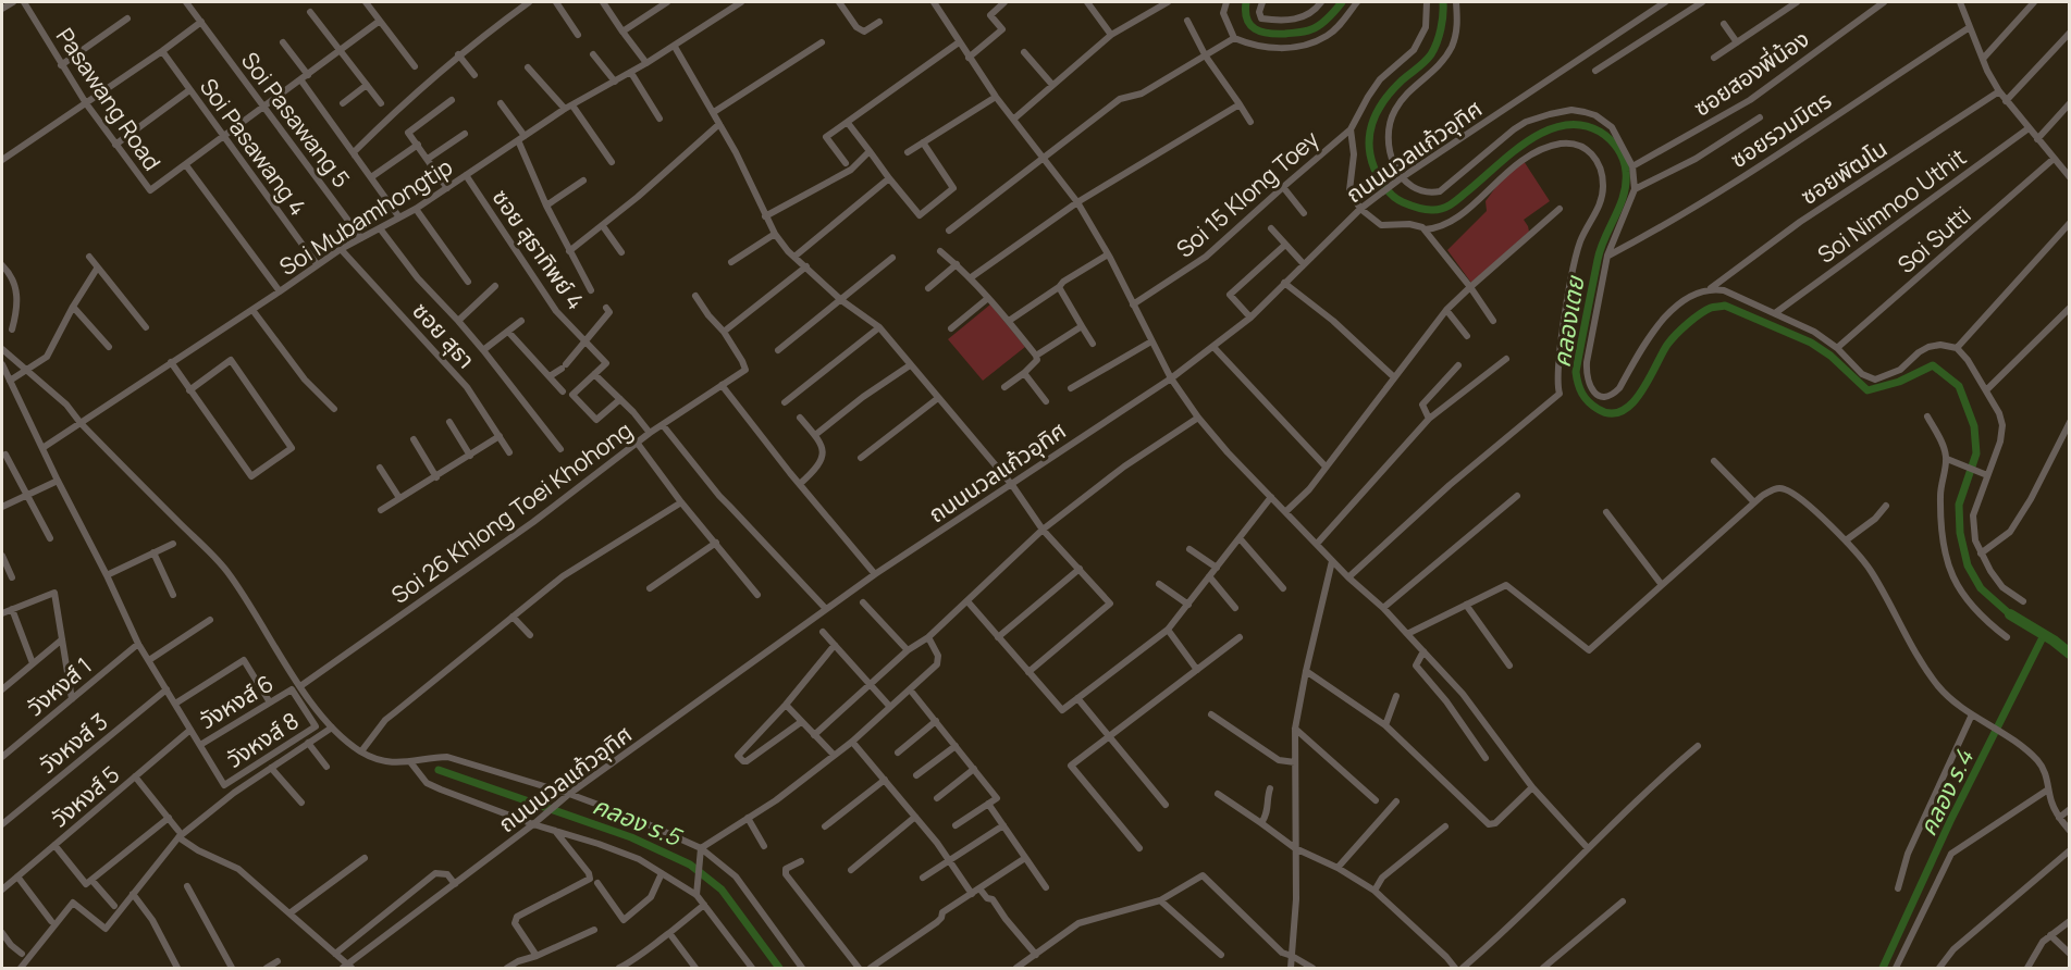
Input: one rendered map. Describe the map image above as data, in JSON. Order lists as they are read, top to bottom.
{
  "streets": {
    "street": [
      "ซอยสองพี่น้อง",
      "Pasawang Road",
      "Soi Pasawang 5",
      "ซอยรวมมิตร",
      "Soi Pasawang 4",
      "ถนนนวลแก้วอุทิศ",
      "ซอยพัฒโน",
      "Soi 15 Klong Toey",
      "Soi Nimnoo Uthit",
      "Soi Mubamhongtip",
      "Soi Sutti",
      "ซอย สุธาทิพย์ 4",
      "ซอย สุธา",
      "Soi 26 Khlong Toei Khohong",
      "วังหงส์ 1",
      "วังหงส์ 6",
      "วังหงส์ 8",
      "วังหงส์ 3",
      "วังหงส์ 5"
    ]
  },
  "crossings": [
    ["Pasawang Road", "Soi Pasawang 5"],
    ["Pasawang Road", "Soi Pasawang 4"],
    ["Soi Pasawang 5", "Soi Mubamhongtip"],
    ["ซอยรวมมิตร", "ซอยพัฒโน"],
    ["Soi Pasawang 4", "Soi Mubamhongtip"],
    ["Soi Mubamhongtip", "ซอย สุธาทิพย์ 4"],
    ["Soi Mubamhongtip", "ซอย สุธา"],
    ["วังหงส์ 6", "วังหงส์ 8"]
  ],
  "water": ["คลองเตย", "คลอง ร.4", "คลอง ร.5"]
}
